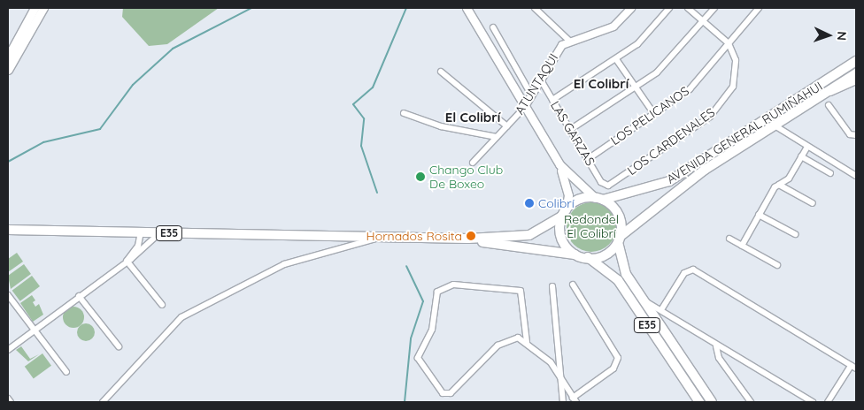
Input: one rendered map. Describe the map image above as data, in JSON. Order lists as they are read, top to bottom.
{
  "streets": {
    "highway": ["AVENIDA GENERAL RUMIÑAHUI", "E35"],
    "street": [
      "ATUNTAQUI",
      "LOS PELICANOS",
      "LAS GARZAS",
      "LOS CARDENALES"
    ]
  },
  "crossings": [
    ["ATUNTAQUI", "LAS GARZAS"],
    ["LOS PELICANOS", "LAS GARZAS"],
    ["LOS PELICANOS", "LOS CARDENALES"],
    ["AVENIDA GENERAL RUMIÑAHUI", "E35"],
    ["LAS GARZAS", "LOS CARDENALES"]
  ],
  "districts": ["El Colibrí", "El Colibrí"],
  "parks": ["Redondel El Colibrí"],
  "places": ["Chango Club De Boxeo", "Colibrí", "Hornados Rosita"],
  "north": "right"
}
